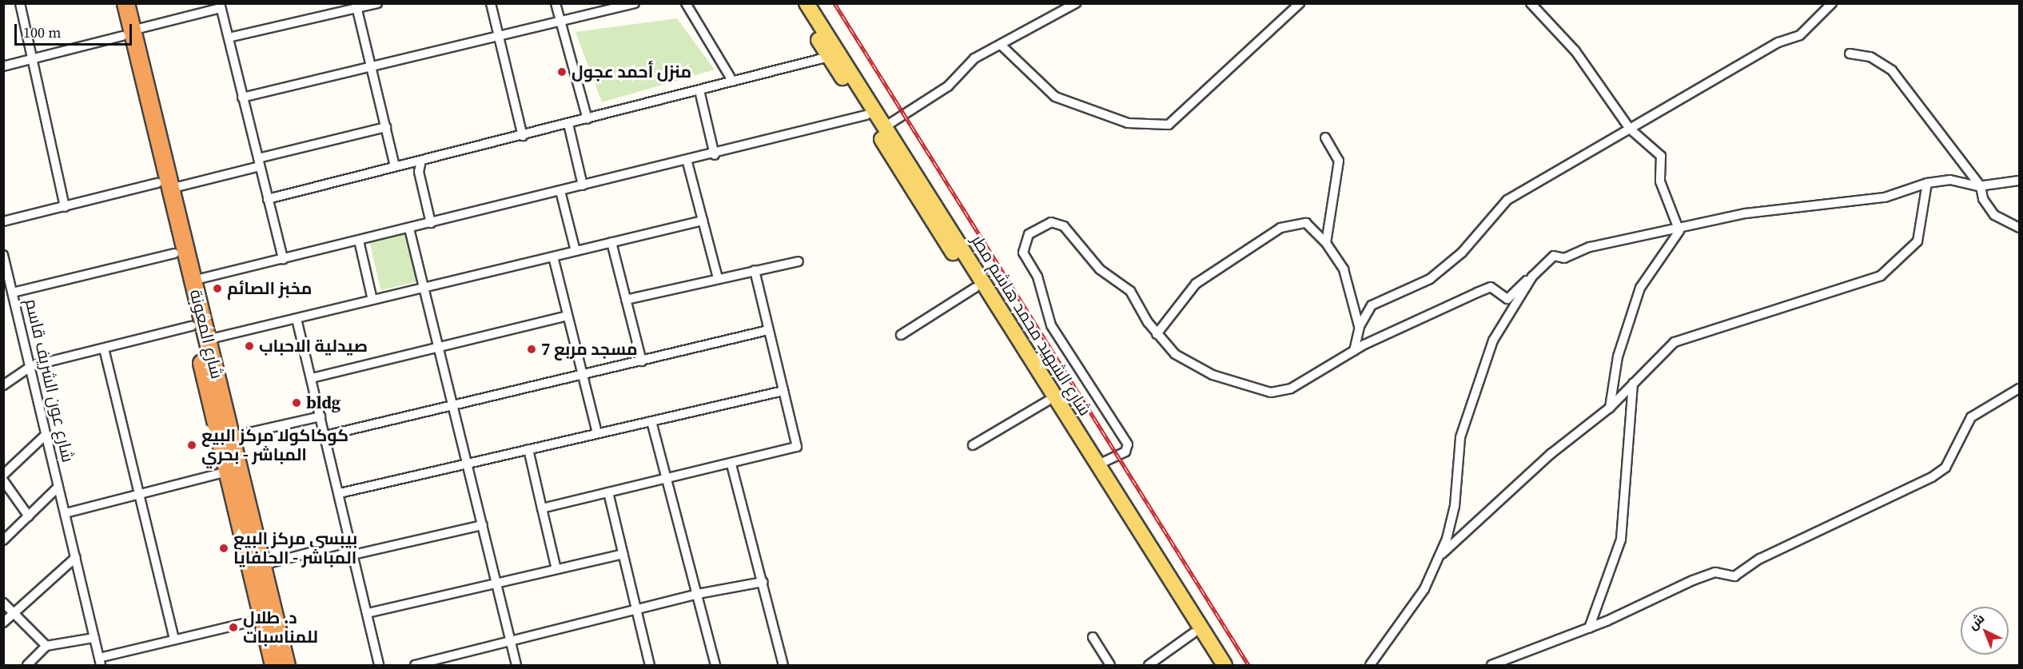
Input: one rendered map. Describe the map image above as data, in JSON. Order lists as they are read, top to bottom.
{
  "streets": {
    "highway": ["شارع المعونة"],
    "main road": ["شارع الشهيد محمد هاشم مطر"],
    "street": ["شارع عون الشريف قاسم"]
  },
  "places": [
    "منزل أحمد عجول",
    "مخبز الصائم",
    "صيدلية الاحباب",
    "مسجد مربع 7",
    "bldg",
    "كوكاكولا مركز البيع المباشر - بحري",
    "بيبسي مركز البيع المباشر - الحلفايا",
    "د. طلال للمناسبات"
  ],
  "scale_bar": "100 m",
  "north": "top left"
}
